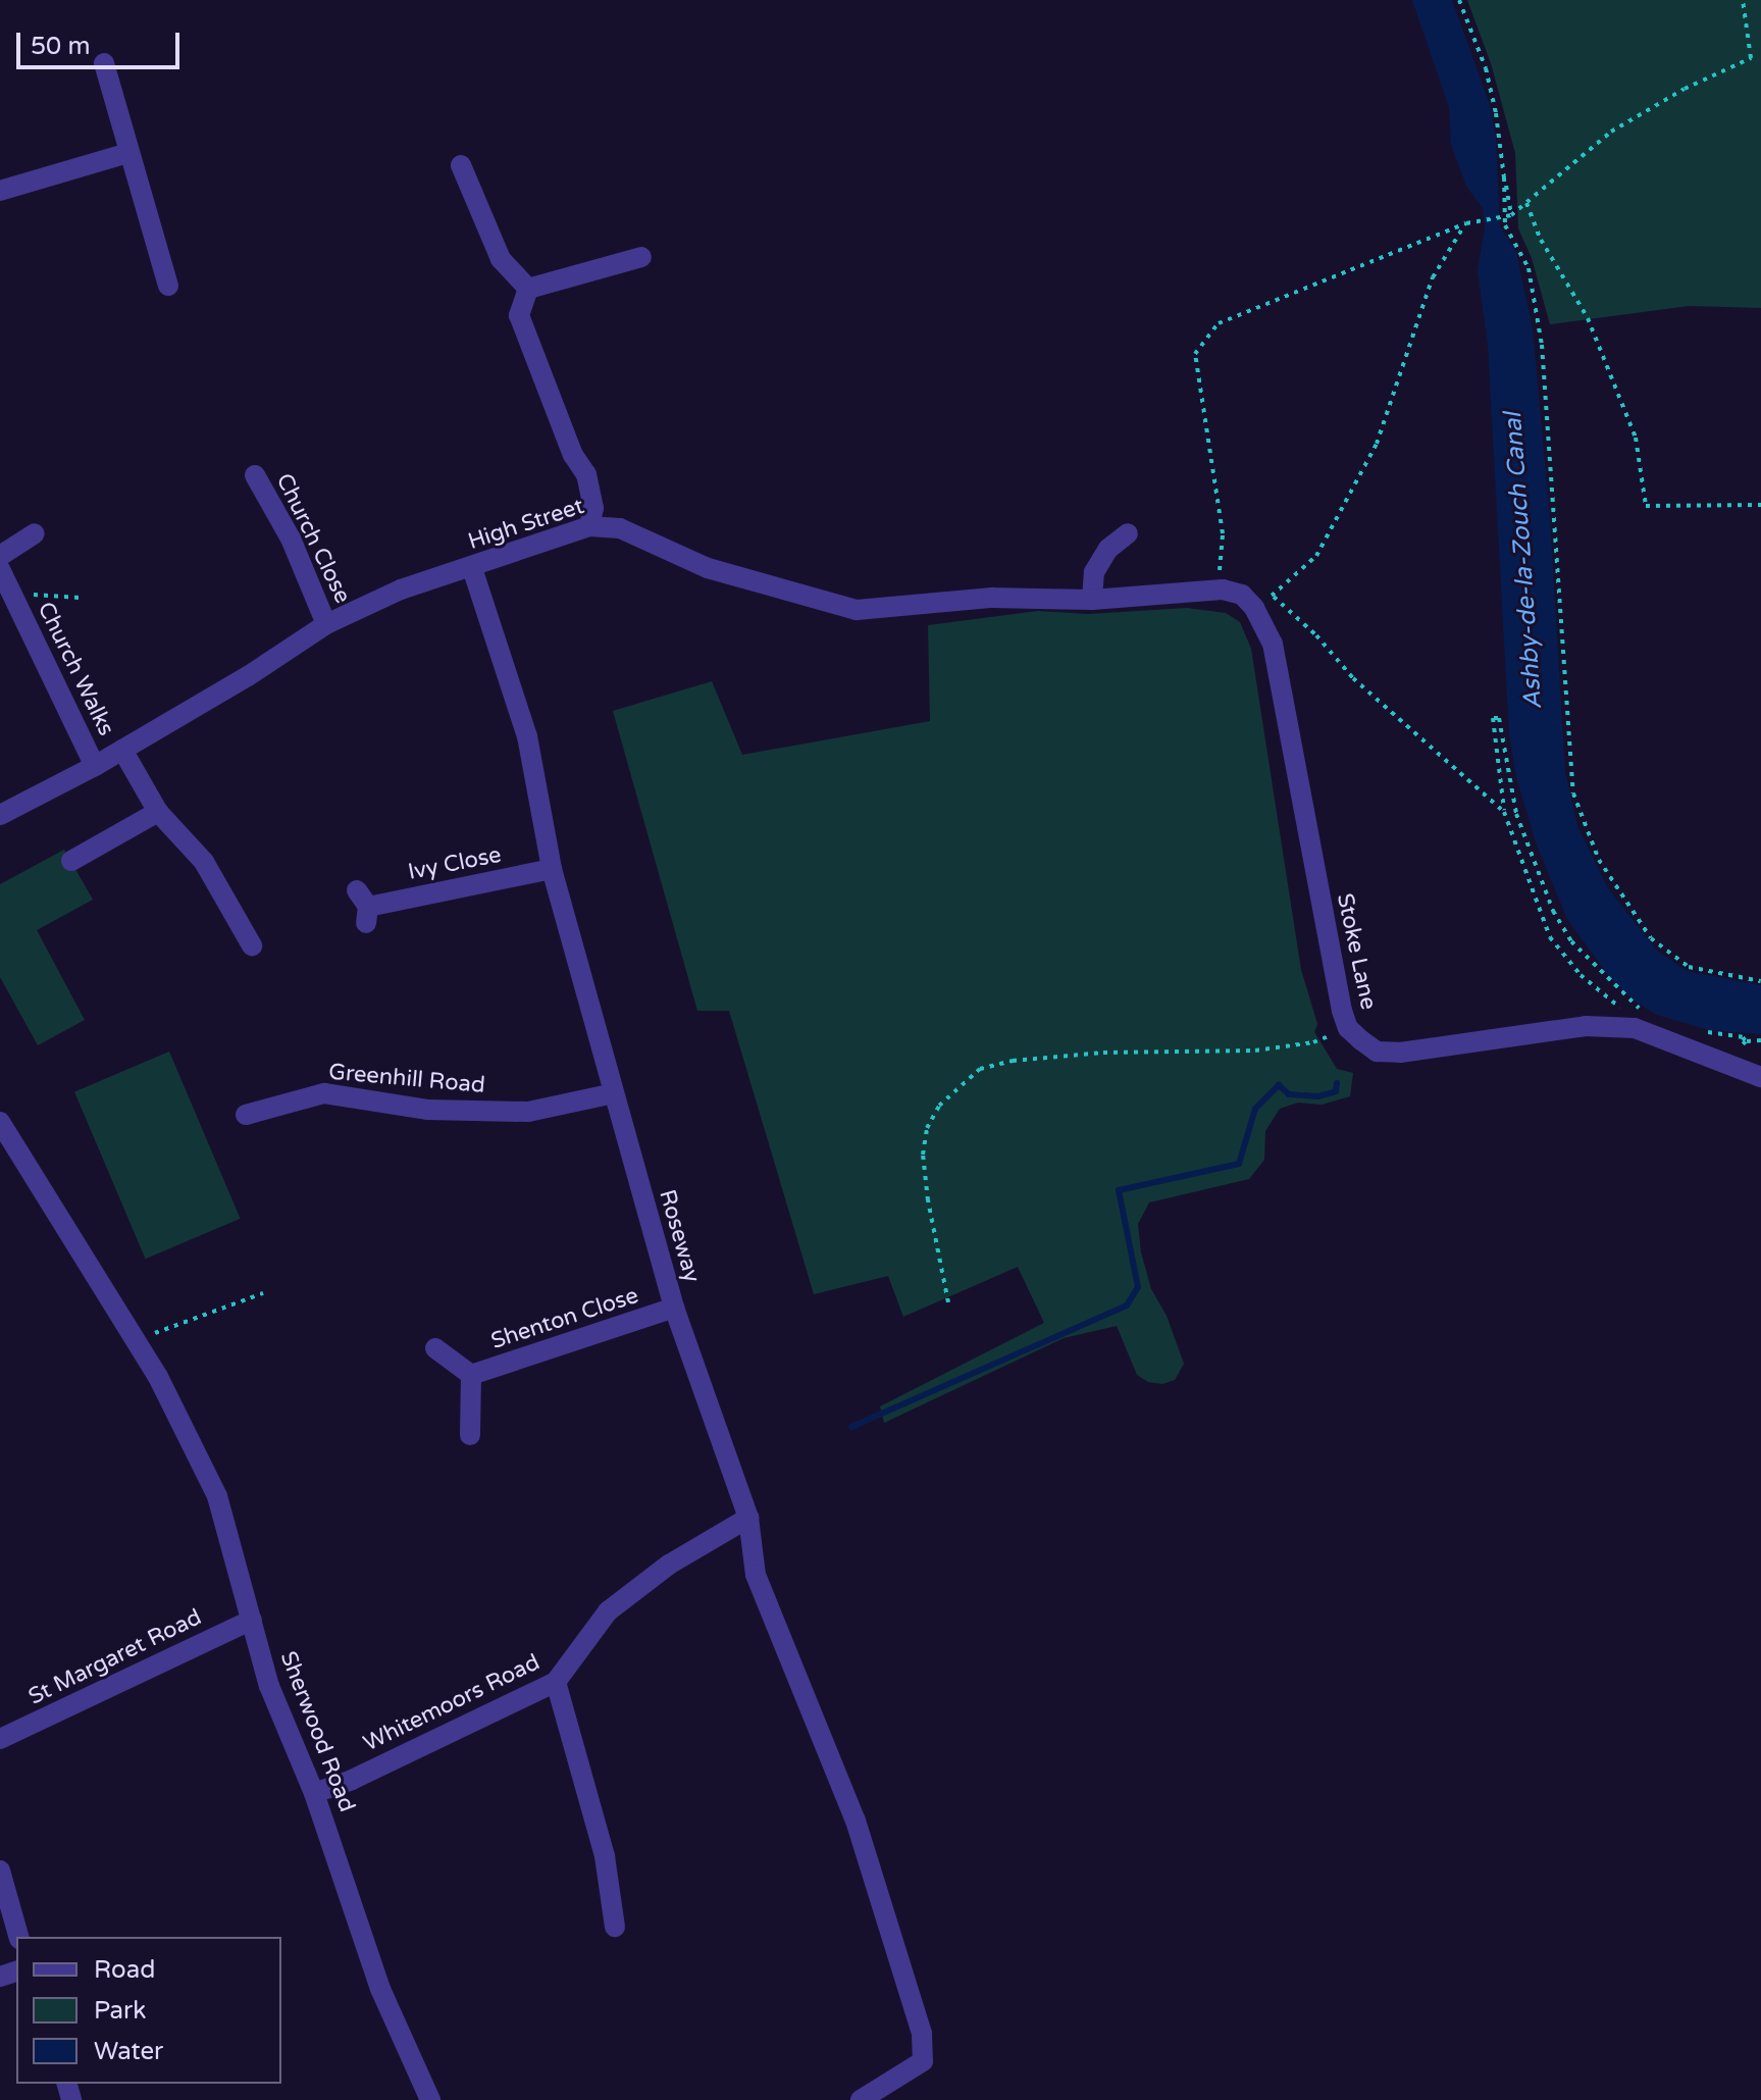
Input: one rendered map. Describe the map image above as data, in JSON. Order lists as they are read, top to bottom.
{
  "streets": {
    "street": [
      "High Street",
      "Church Close",
      "Church Walks",
      "Ivy Close",
      "Stoke Lane",
      "Greenhill Road",
      "Roseway",
      "Shenton Close",
      "St Margaret Road",
      "Whitemoors Road",
      "Sherwood Road"
    ]
  },
  "crossings": [
    ["High Street", "Church Close"],
    ["High Street", "Church Walks"],
    ["High Street", "Roseway"],
    ["Ivy Close", "Roseway"],
    ["Greenhill Road", "Roseway"],
    ["Roseway", "Shenton Close"],
    ["Roseway", "Whitemoors Road"],
    ["St Margaret Road", "Sherwood Road"],
    ["Whitemoors Road", "Sherwood Road"]
  ],
  "water": ["Ashby-de-la-Zouch Canal"],
  "legend": ["Road", "Park", "Water"],
  "scale_bar": "50 m"
}
